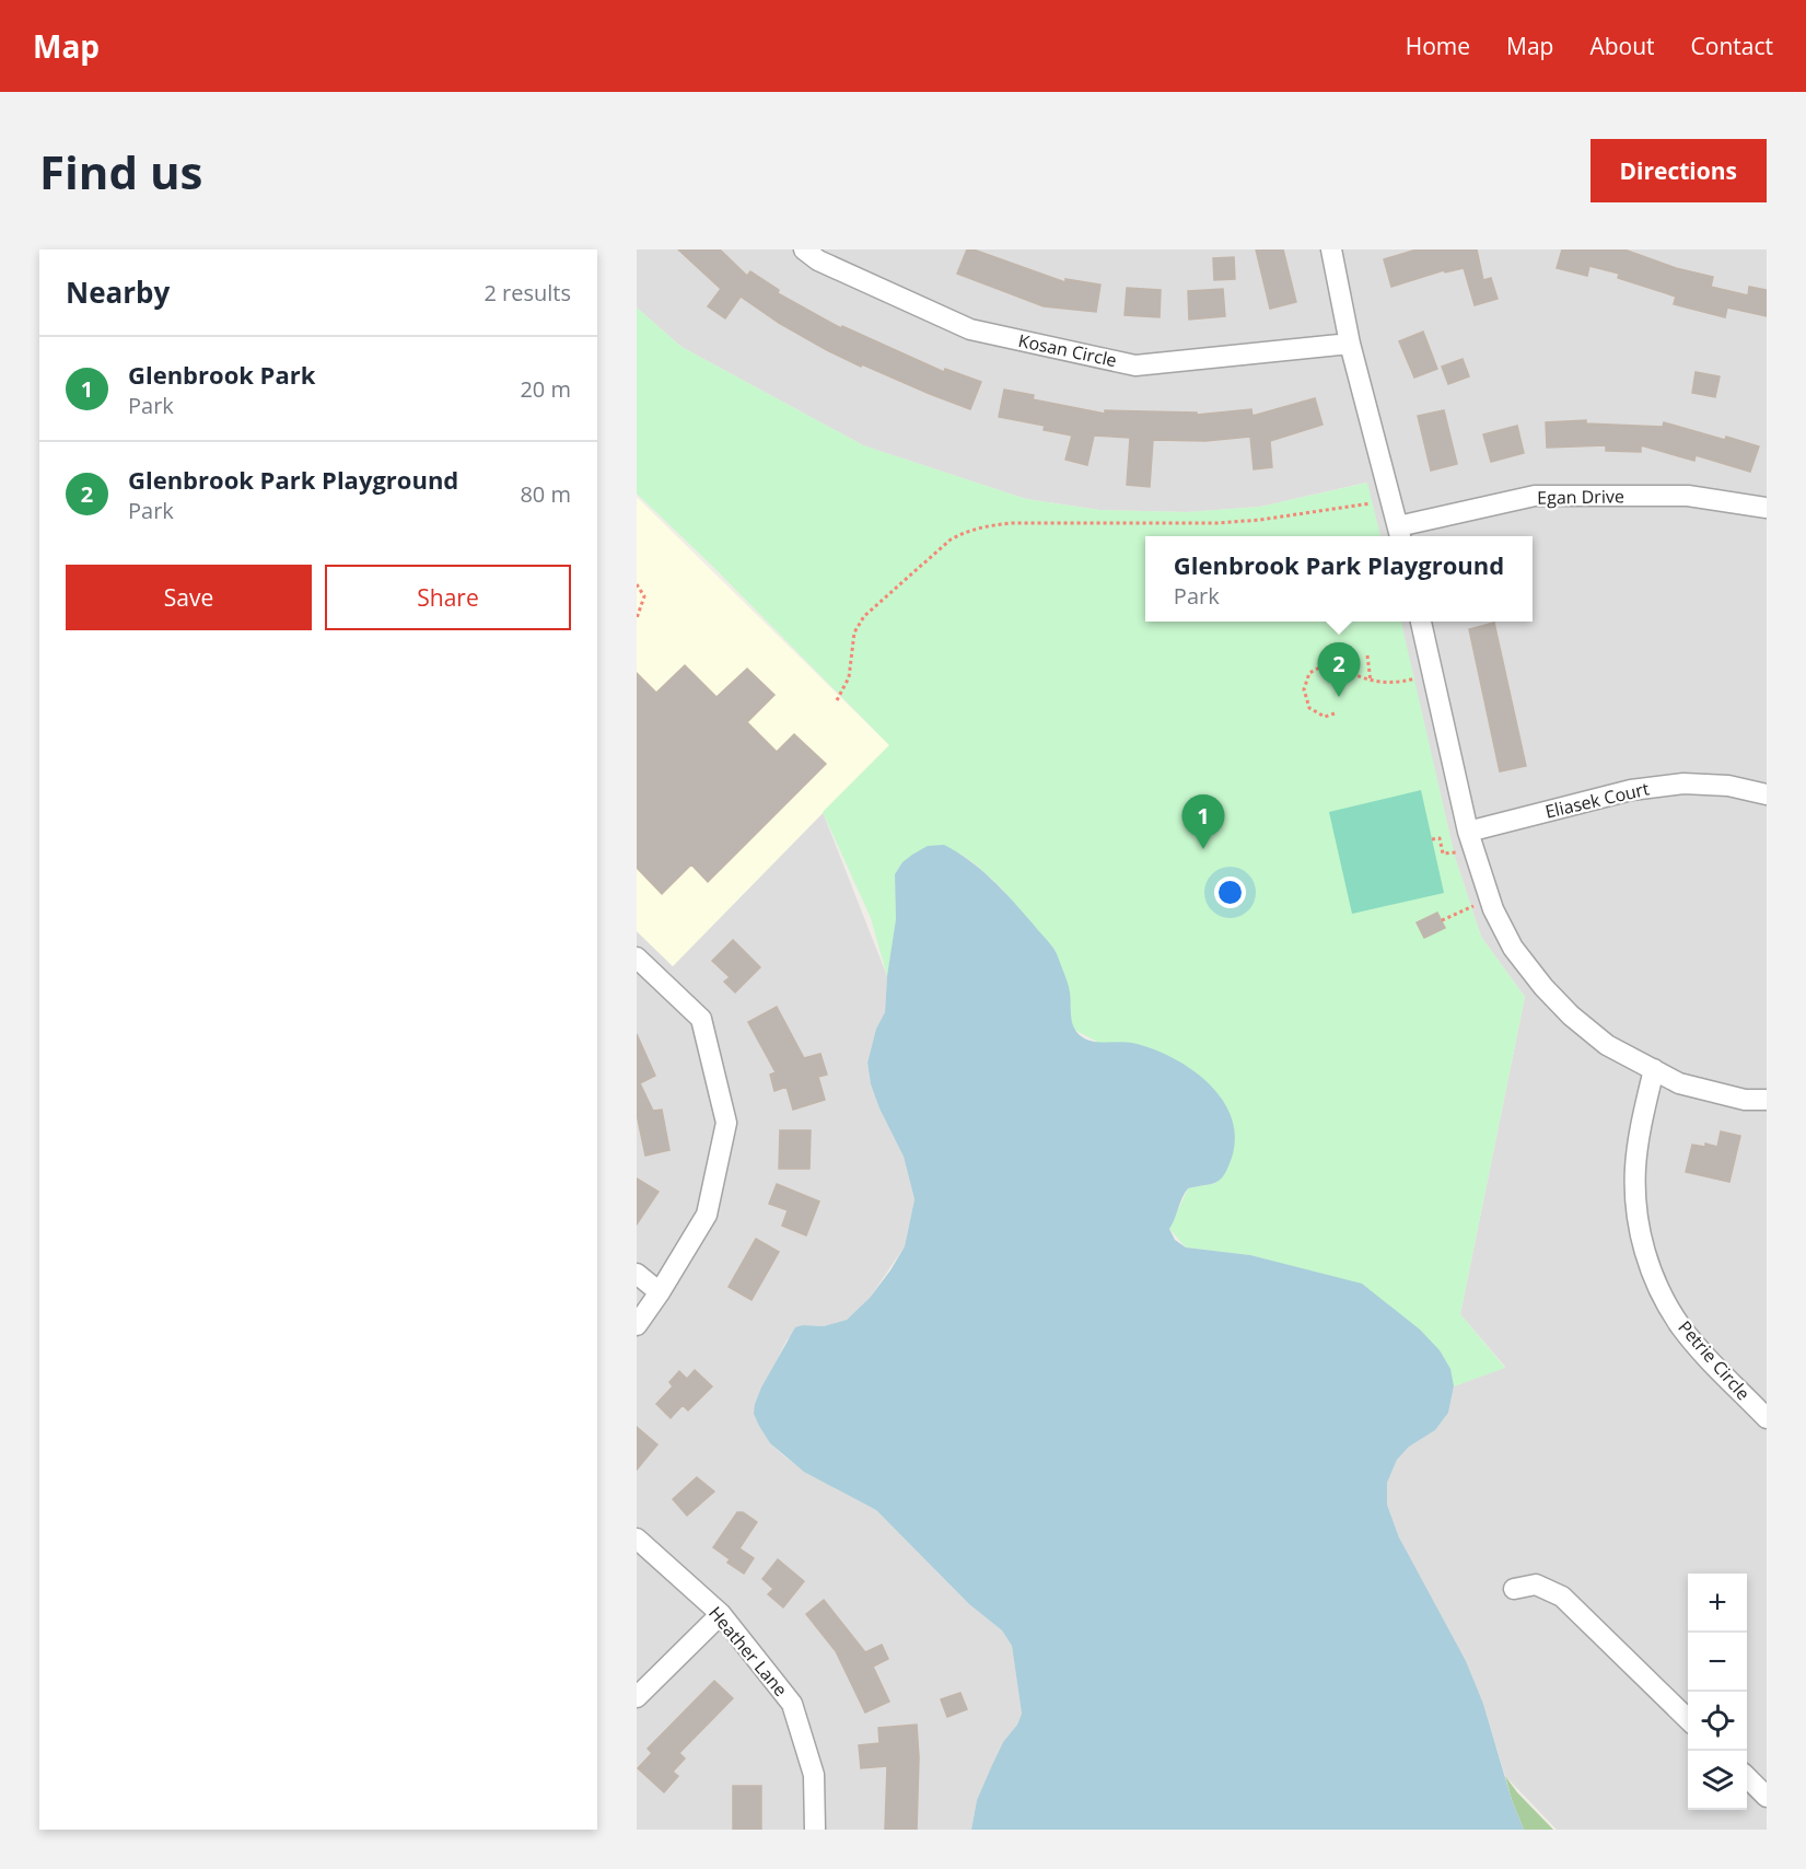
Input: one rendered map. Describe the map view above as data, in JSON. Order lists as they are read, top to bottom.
{
  "streets": {
    "street": [
      "Kosan Circle",
      "Egan Drive",
      "Eliasek Court",
      "Petrie Circle",
      "Heather Lane"
    ]
  },
  "page": {
    "header": "Map",
    "nav": [
      "Home",
      "Map",
      "About",
      "Contact"
    ],
    "buttons": [
      "Directions",
      ["Save", "Share"]
    ],
    "title": "Find us",
    "heading": ["Nearby", "2 results"],
    "list": [
      {
        "mark": "1",
        "name": "Glenbrook Park",
        "note": "Park",
        "value": "20 m"
      },
      {
        "mark": "2",
        "name": "Glenbrook Park Playground",
        "note": "Park",
        "value": "80 m"
      }
    ],
    "popup": ["Glenbrook Park Playground", "Park"],
    "pins": ["2", "1"],
    "map_buttons": ["+", "−"]
  }
}
